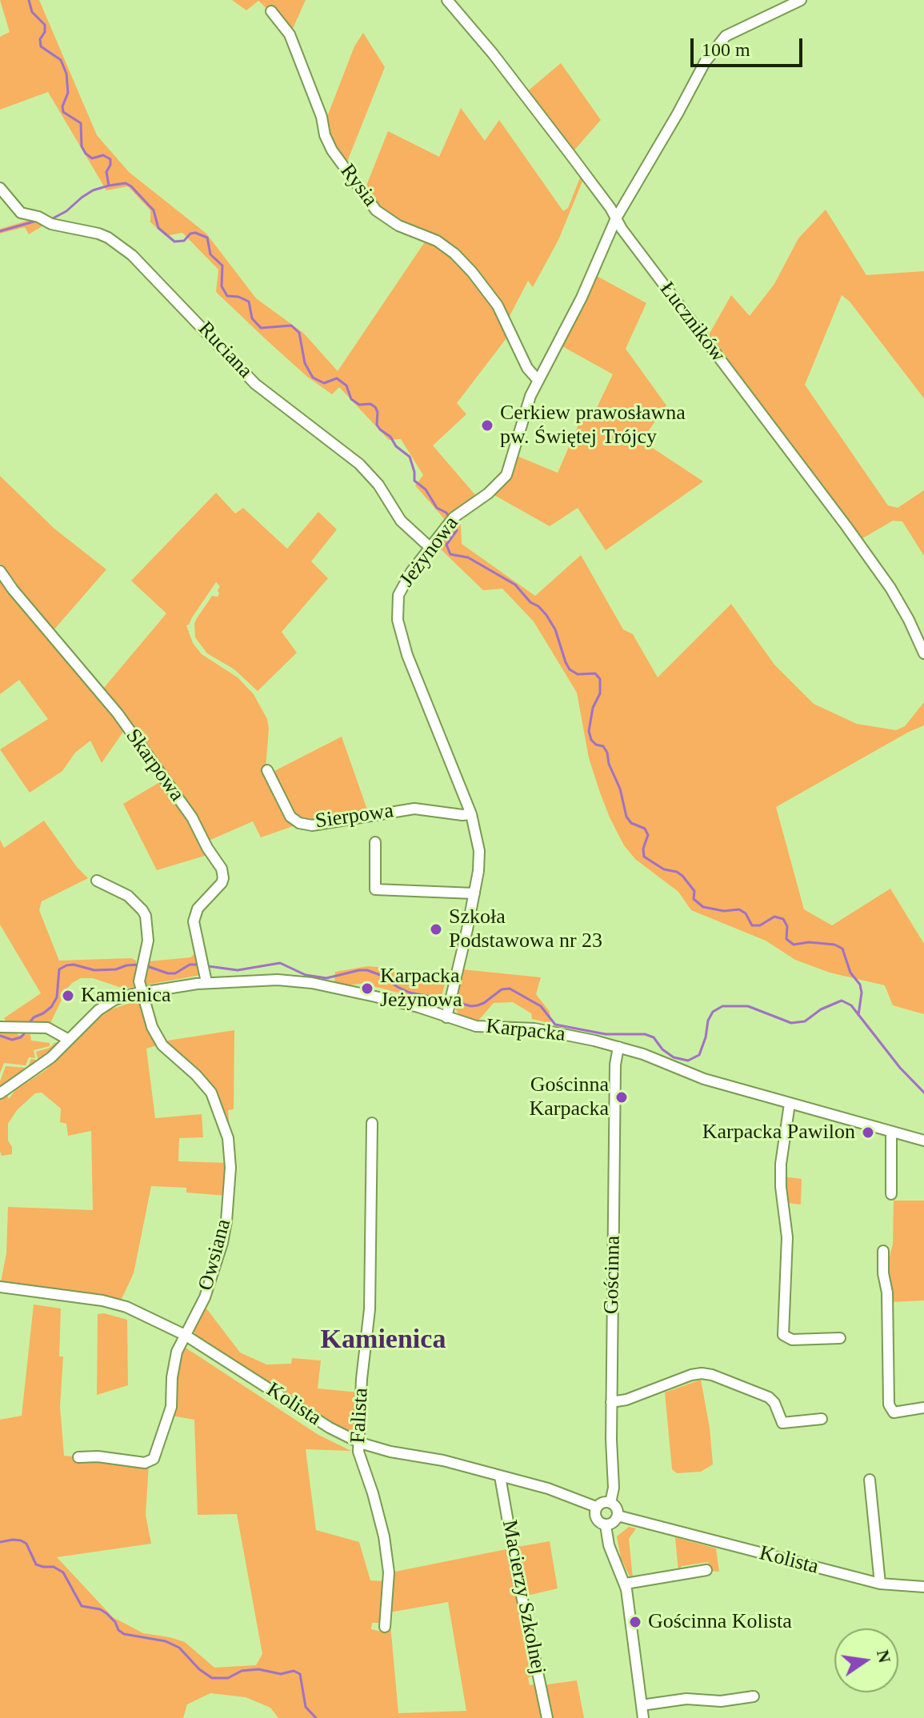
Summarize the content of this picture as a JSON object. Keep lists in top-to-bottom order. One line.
{"streets":{"street":["Rysia","Łuczników","Ruciana","Jeżynowa","Skarpowa","Sierpowa","Karpacka","Owsiana","Gościnna","Kolista","Falista","Macierzy Szkolnej"]},"crossings":[["Rysia","Jeżynowa"],["Łuczników","Jeżynowa"],["Ruciana","Jeżynowa"],["Jeżynowa","Sierpowa"],["Jeżynowa","Karpacka"],["Skarpowa","Karpacka"],["Karpacka","Owsiana"],["Karpacka","Gościnna"],["Owsiana","Kolista"],["Gościnna","Kolista"],["Kolista","Falista"],["Kolista","Macierzy Szkolnej"]],"districts":["Kamienica"],"places":["Cerkiew prawosławna pw. Świętej Trójcy","Szkoła Podstawowa nr 23","Karpacka Jeżynowa","Kamienica","Gościnna Karpacka","Karpacka Pawilon","Gościnna Kolista"],"scale_bar":"100 m","north":"right"}
